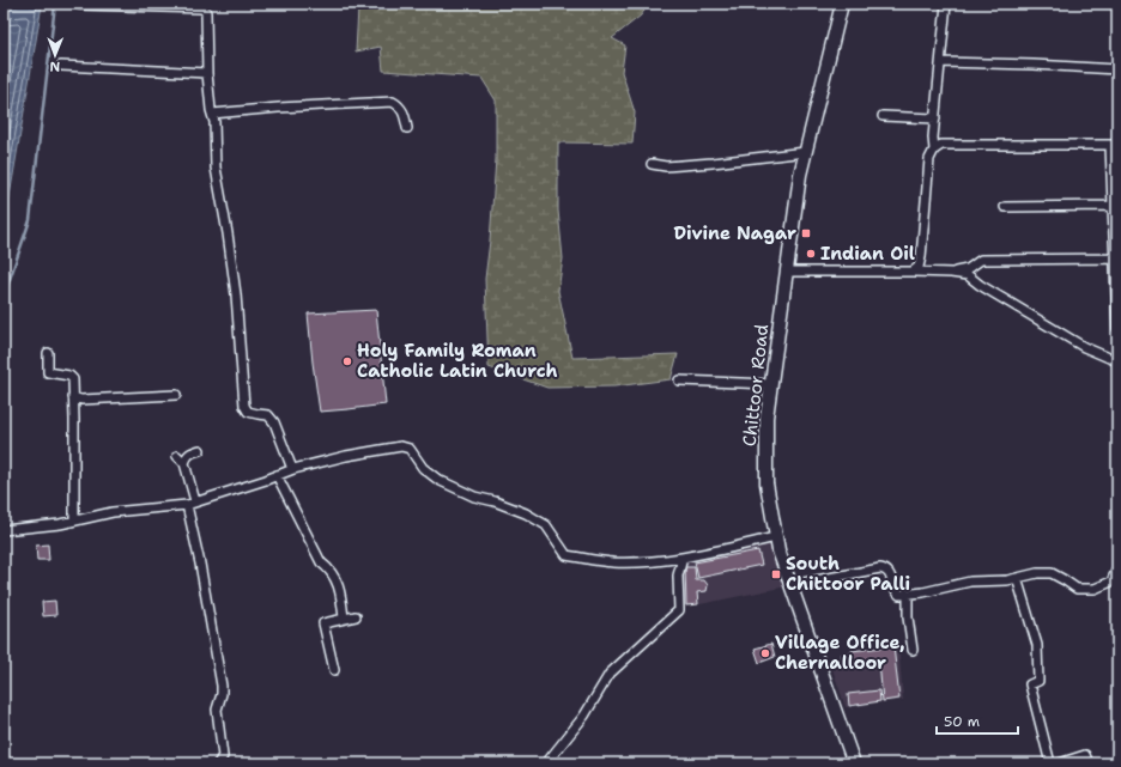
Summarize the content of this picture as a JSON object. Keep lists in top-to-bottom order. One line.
{"streets":{"main road":["Chittoor Road"]},"places":{"transit":["Divine Nagar","South Chittoor Palli"],"other":["Indian Oil","Holy Family Roman Catholic Latin Church","Village Office, Chernalloor"]},"scale_bar":"50 m","north":"bottom"}
